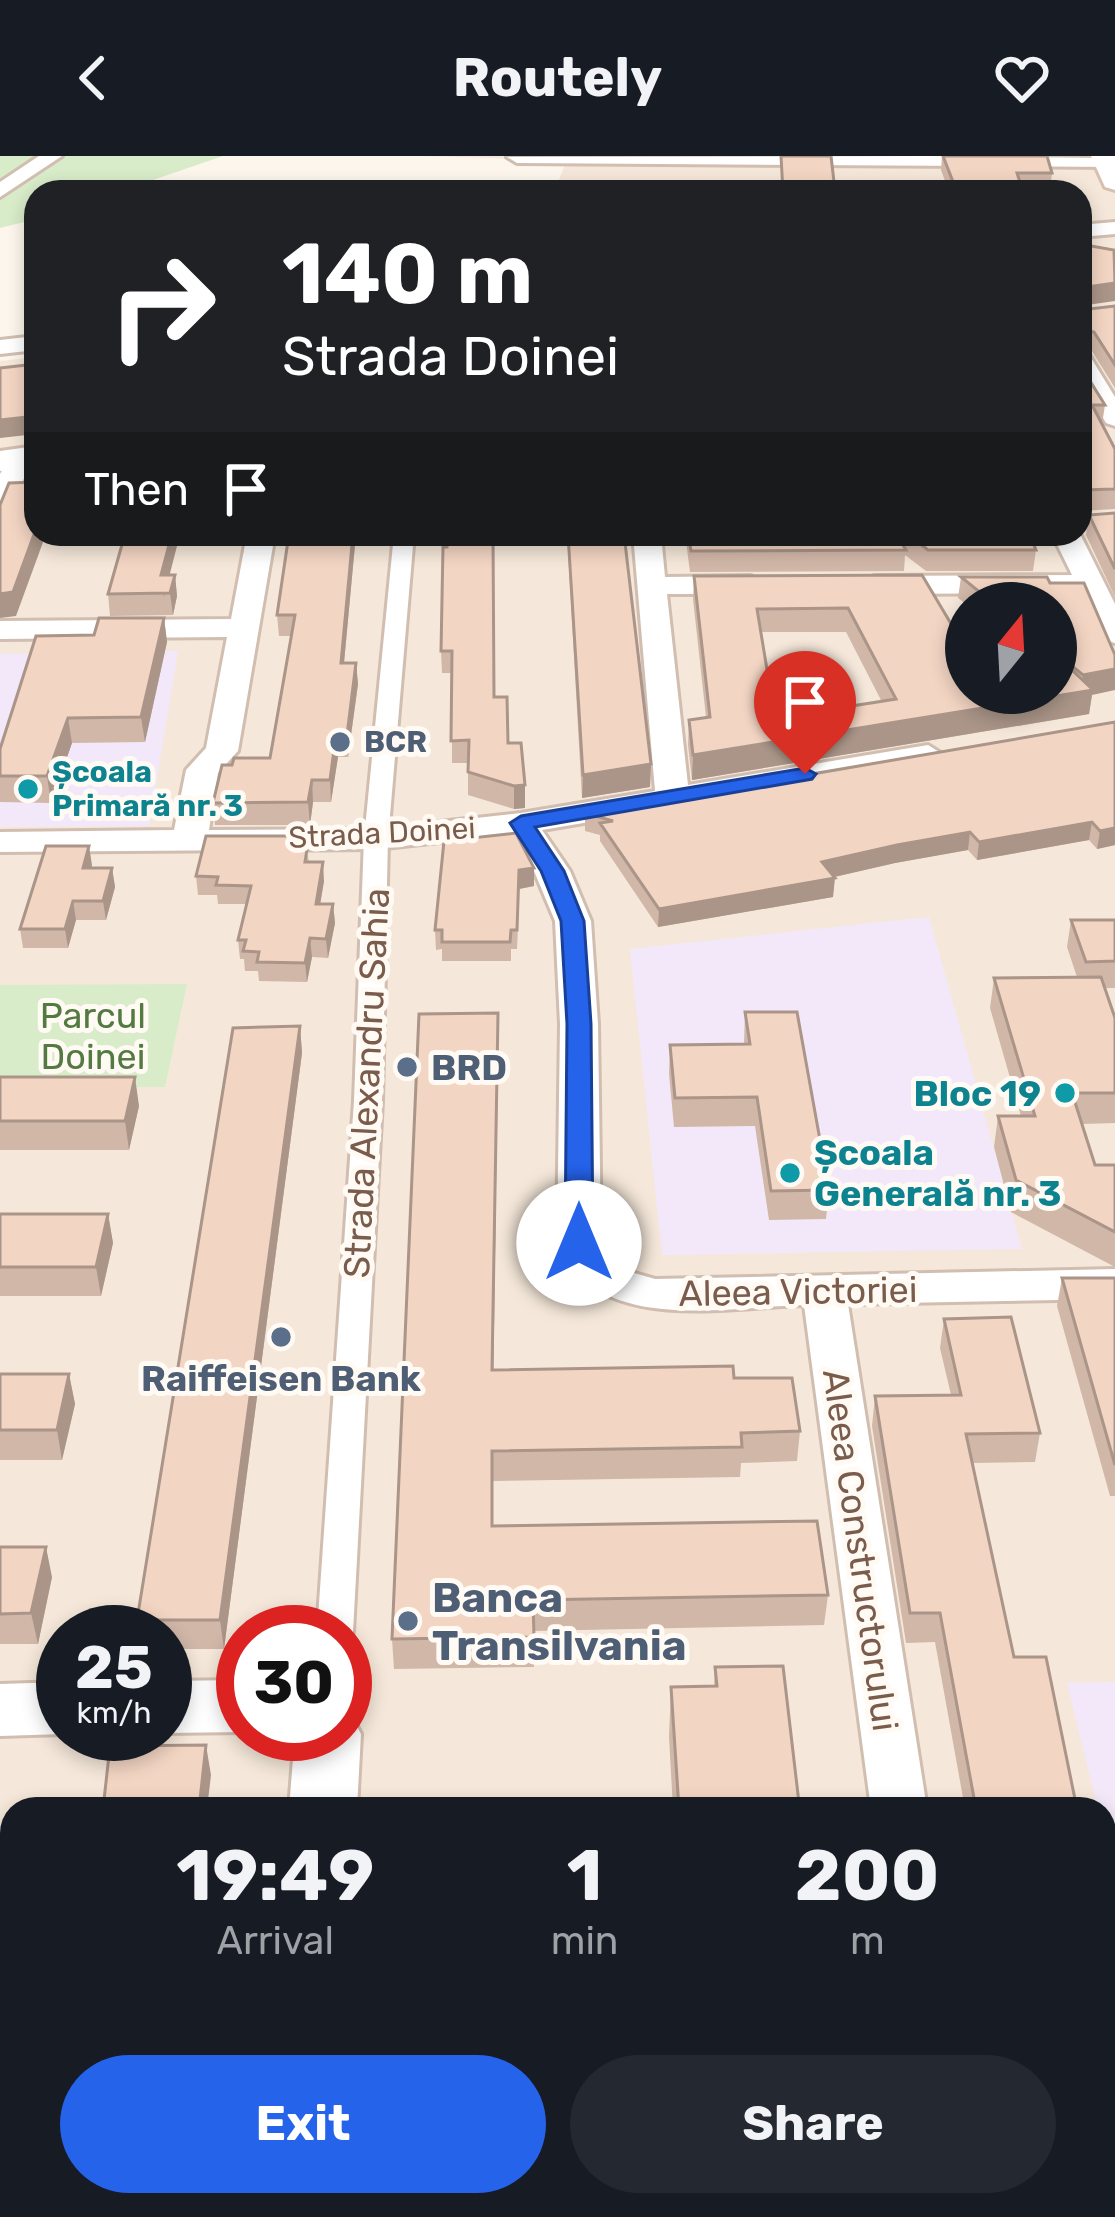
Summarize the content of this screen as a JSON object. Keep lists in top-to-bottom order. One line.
{"streets":{"street":["Strada Doinei","Strada Alexandru Sahia","Aleea Victoriei","Aleea Constructorului"]},"crossings":[["Strada Doinei","Strada Alexandru Sahia"],["Strada Doinei","Aleea Victoriei"],["Aleea Victoriei","Aleea Constructorului"]],"parks":["Parcul Doinei"],"places":["BCR","Școala Primară nr. 3","BRD","Bloc 19","Școala Generală nr. 3","Raiffeisen Bank","Banca Transilvania"],"north":"top","page":{"header":"Routely","turn":["140 m","Strada Doinei"],"then":"Then","speed":"25 km/h","limit":"30","eta":["19:49","Arrival","1","min","200","m"],"buttons":["Exit","Share"]}}
